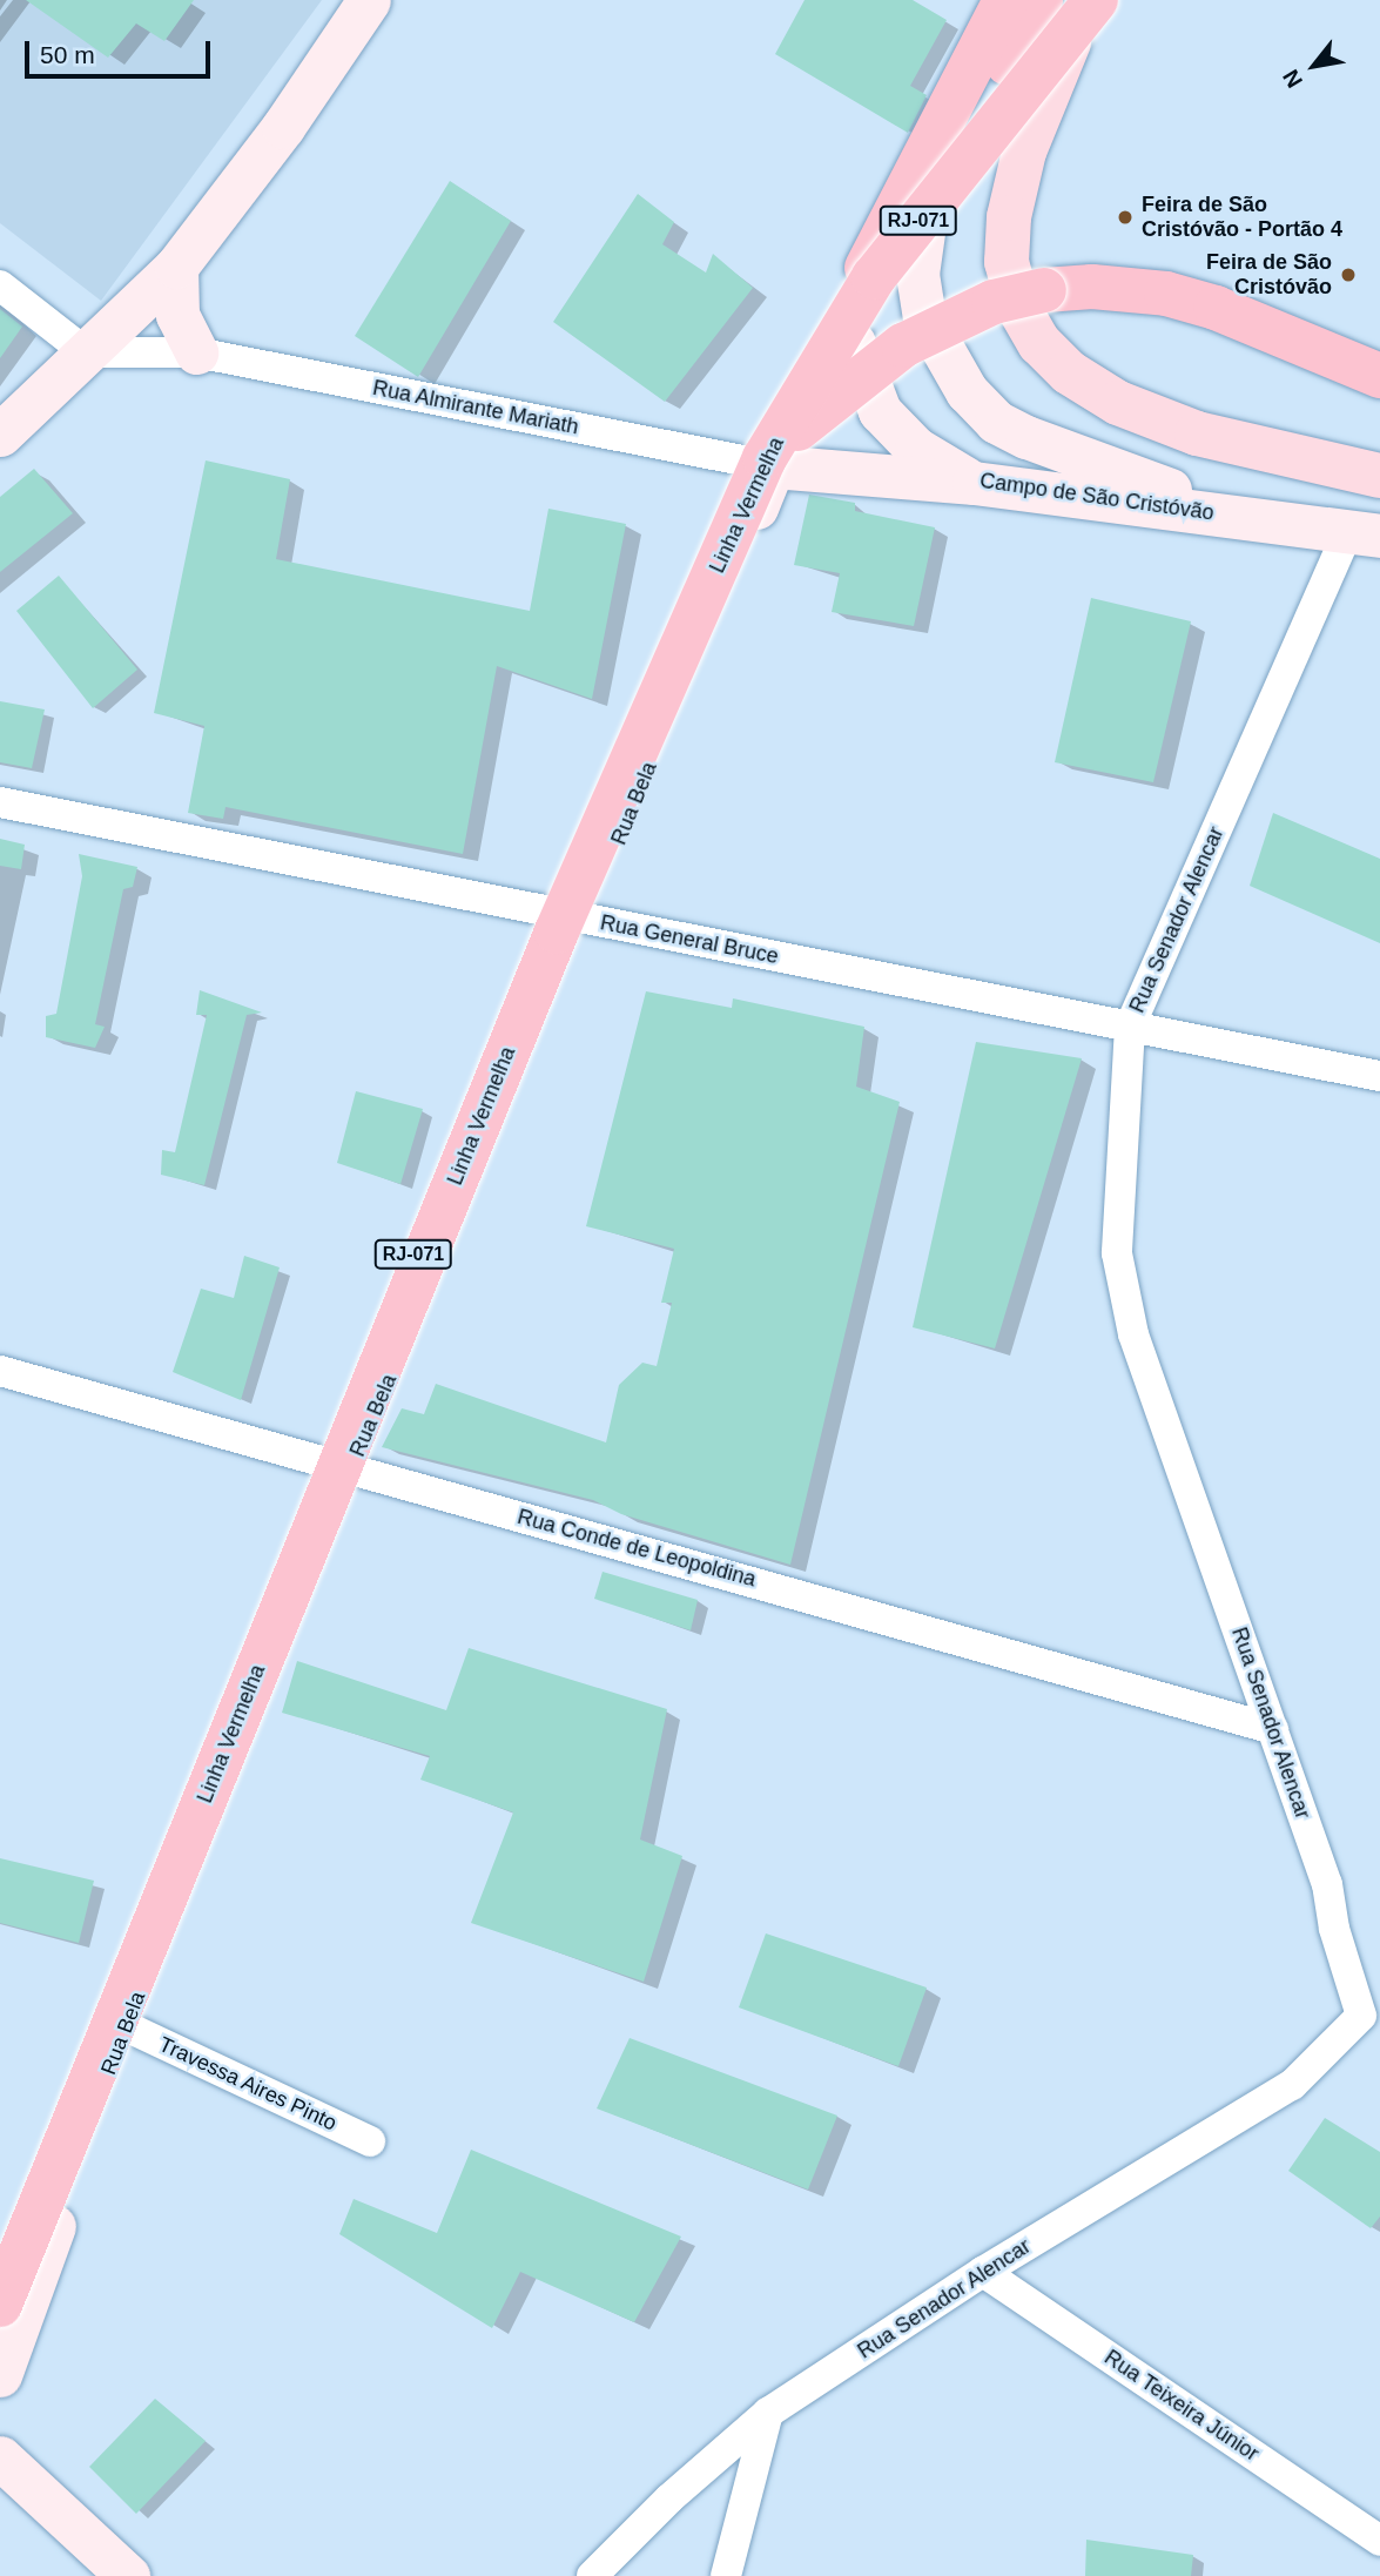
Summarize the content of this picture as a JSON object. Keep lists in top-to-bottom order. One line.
{"streets":{"highway":["RJ-071","Linha Vermelha"],"street":["Rua Almirante Mariath","Campo de São Cristóvão","Rua Bela","Rua Senador Alencar","Rua General Bruce","Rua Conde de Leopoldina","Travessa Aires Pinto","Rua Teixeira Júnior"]},"crossings":[["Rua Almirante Mariath","Campo de São Cristóvão"],["Rua Almirante Mariath","Linha Vermelha"],["Rua Almirante Mariath","Rua Bela"],["Campo de São Cristóvão","Rua Senador Alencar"],["Linha Vermelha","Rua Bela"],["Rua Bela","Rua General Bruce"],["Rua Bela","Rua Conde de Leopoldina"],["Rua Bela","Travessa Aires Pinto"],["Rua Senador Alencar","Rua General Bruce"],["Rua Senador Alencar","Rua Conde de Leopoldina"],["Rua Senador Alencar","Rua Teixeira Júnior"]],"places":["Feira de São Cristóvão - Portão 4","Feira de São Cristóvão"],"scale_bar":"50 m","north":"bottom left"}
